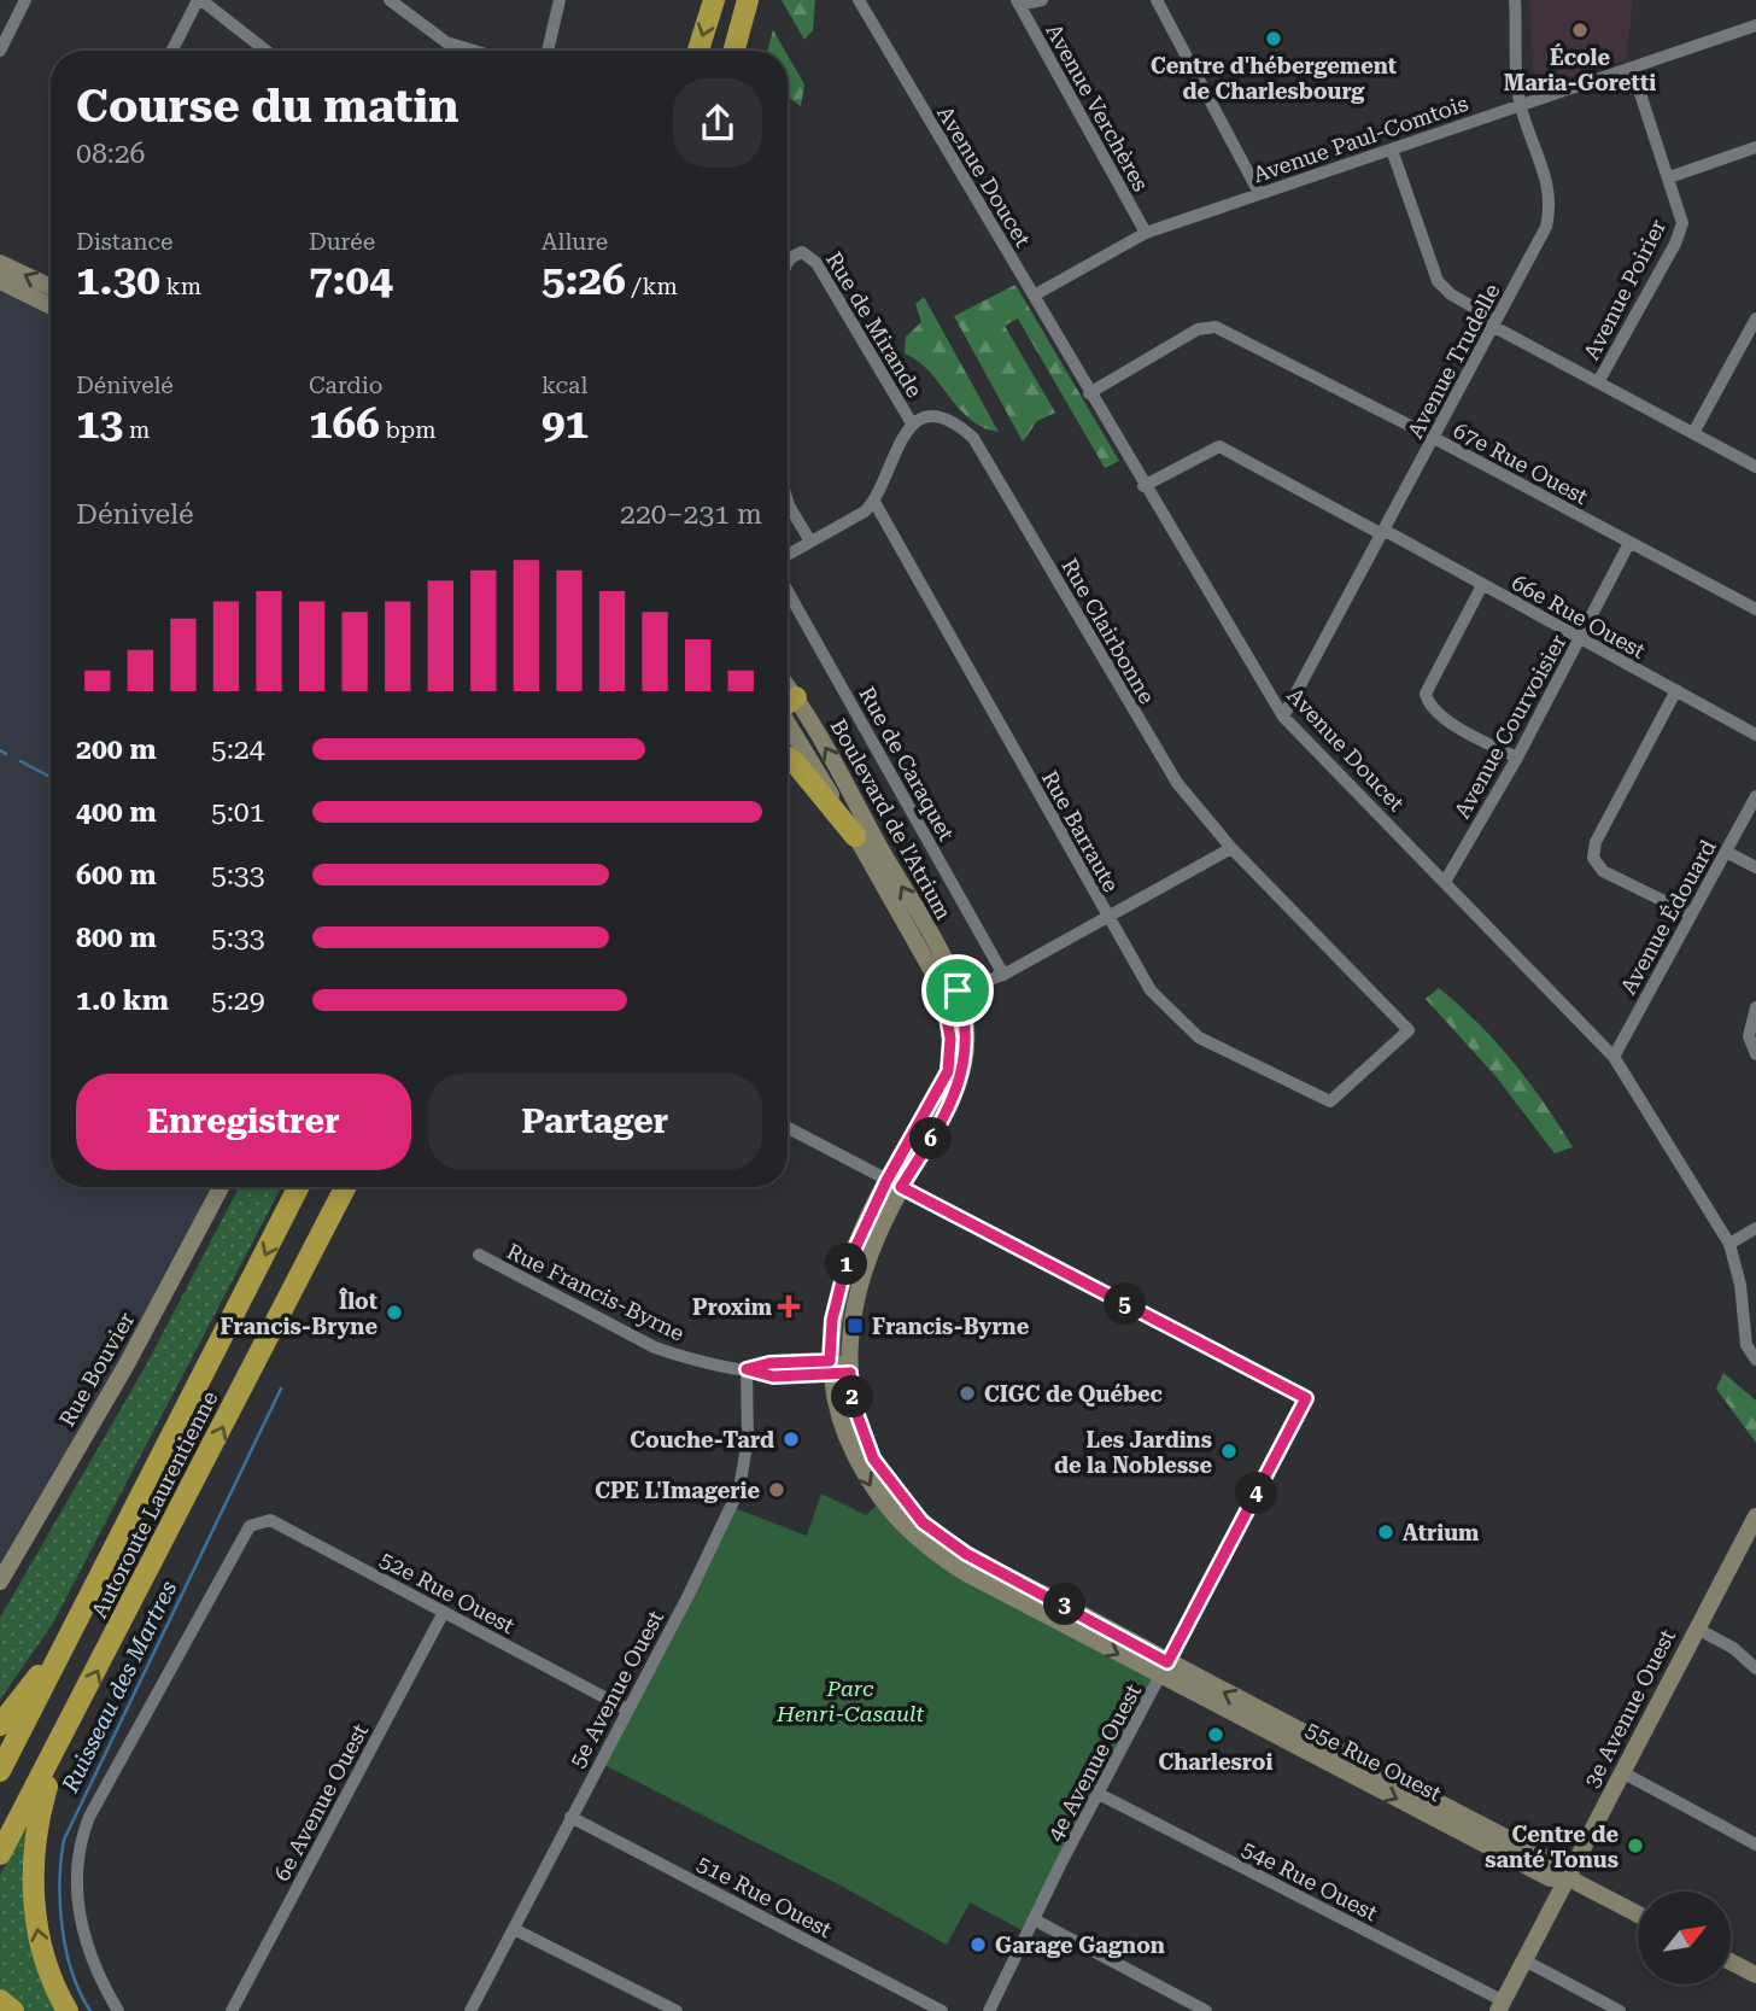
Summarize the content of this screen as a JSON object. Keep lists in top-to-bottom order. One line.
{"streets":{"highway":["Autoroute Laurentienne"],"street":["Avenue Verchères","Avenue Paul-Comtois","Avenue Doucet","Avenue Poirier","Rue de Mirande","Avenue Trudelle","67e Rue Ouest","66e Rue Ouest","Rue Clairbonne","Avenue Courvoisier","Rue de Caraquet","Boulevard de l'Atrium","Rue Barraute","Avenue Édouard","Rue Francis-Byrne","Rue Bouvier","52e Rue Ouest","5e Avenue Ouest","3e Avenue Ouest","55e Rue Ouest","4e Avenue Ouest","6e Avenue Ouest","54e Rue Ouest","51e Rue Ouest"]},"crossings":[["Avenue Verchères","Avenue Paul-Comtois"],["Avenue Paul-Comtois","Avenue Doucet"],["Avenue Paul-Comtois","Avenue Poirier"],["Avenue Paul-Comtois","Avenue Trudelle"],["Avenue Doucet","Avenue Trudelle"],["Avenue Doucet","67e Rue Ouest"],["Avenue Doucet","66e Rue Ouest"],["Avenue Doucet","Avenue Courvoisier"],["Avenue Doucet","Avenue Édouard"],["Rue de Mirande","Rue Clairbonne"],["Avenue Trudelle","67e Rue Ouest"],["Avenue Trudelle","66e Rue Ouest"],["67e Rue Ouest","Avenue Courvoisier"],["66e Rue Ouest","Avenue Courvoisier"],["Rue Clairbonne","Rue Barraute"],["Boulevard de l'Atrium","Rue Francis-Byrne"],["Boulevard de l'Atrium","55e Rue Ouest"],["Boulevard de l'Atrium","4e Avenue Ouest"],["Rue Francis-Byrne","5e Avenue Ouest"],["52e Rue Ouest","5e Avenue Ouest"],["52e Rue Ouest","6e Avenue Ouest"],["5e Avenue Ouest","51e Rue Ouest"],["3e Avenue Ouest","55e Rue Ouest"],["3e Avenue Ouest","54e Rue Ouest"],["55e Rue Ouest","4e Avenue Ouest"],["4e Avenue Ouest","54e Rue Ouest"]],"water":["Ruisseau des Martres"],"parks":["Parc Henri-Casault"],"places":{"other":["École Maria-Goretti","Centre d'hébergement de Charlesbourg","Îlot Francis-Bryne","CIGC de Québec","Couche-Tard","Les Jardins de la Noblesse","CPE L'Imagerie","Atrium","Charlesroi","Centre de santé Tonus","Garage Gagnon"],"health":["Proxim"],"transit":["Francis-Byrne"]},"north":"top right","page":{"heading":["Course du matin","08:26"],"stats":[["Distance","1.30 km"],["Durée","7:04"],["Allure","5:26 /km"],["Dénivelé","13 m"],["Cardio","166 bpm"],["kcal","91"]],"chart":["Dénivelé","220–231 m"],"list":[{"name":"200 m","note":"5:24"},{"name":"400 m","note":"5:01"},{"name":"600 m","note":"5:33"},{"name":"800 m","note":"5:33"},{"name":"1.0 km","note":"5:29"}],"buttons":["Enregistrer","Partager"],"pins":["6","1","5","2","4","3"]}}
